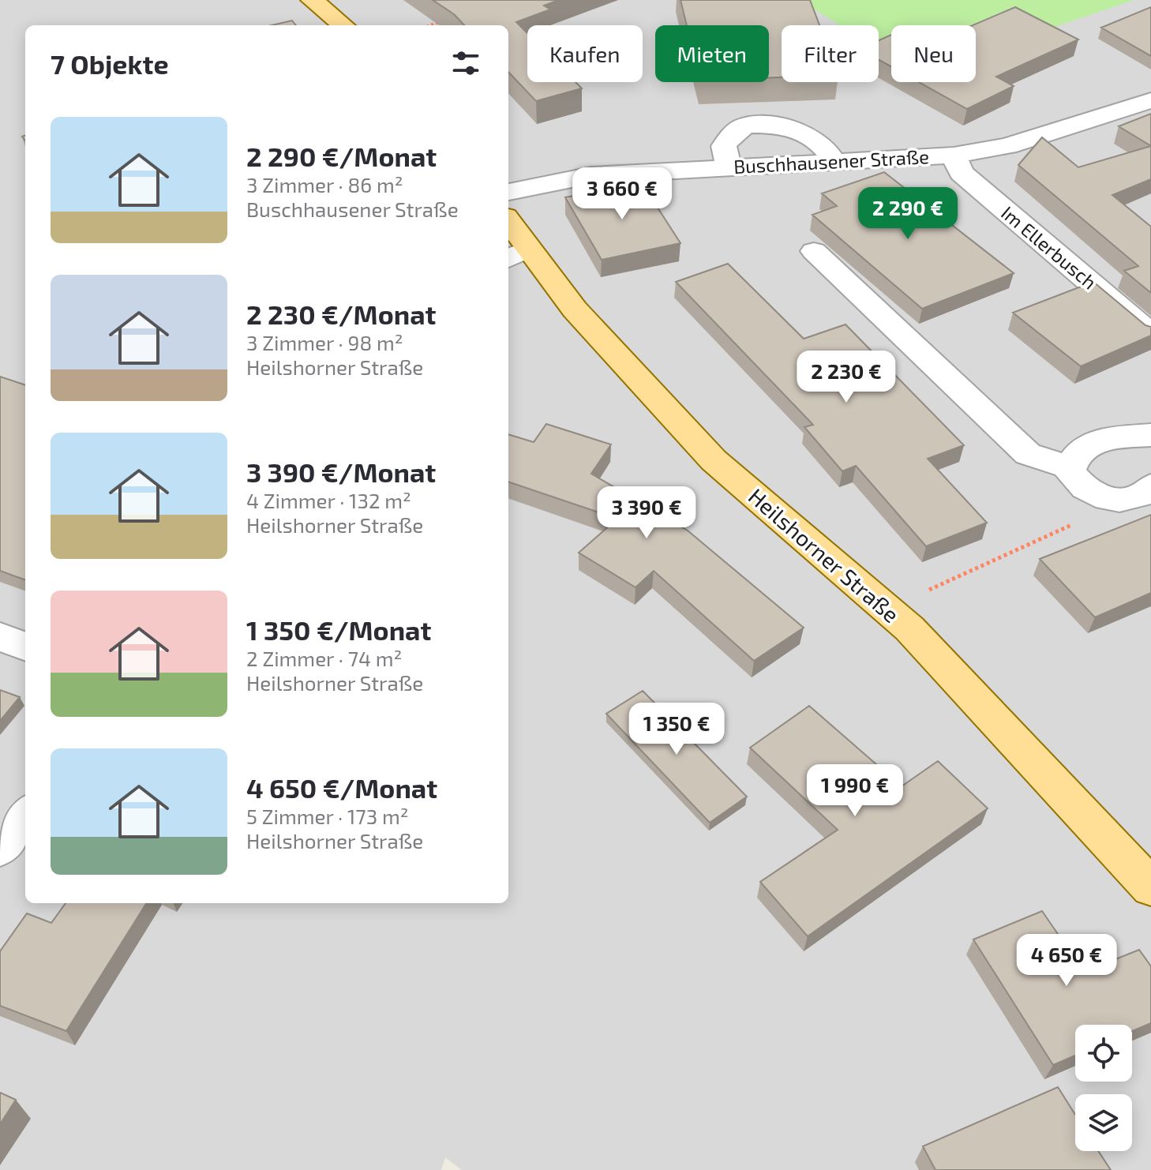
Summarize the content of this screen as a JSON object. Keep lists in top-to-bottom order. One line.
{"streets":{"main road":["Heilshorner Straße"],"street":["Buschhausener Straße","Im Ellerbusch"]},"crossings":[["Buschhausener Straße","Im Ellerbusch"]],"page":{"chip":["Kaufen","Mieten","Filter","Neu"],"heading":"7 Objekte","list":[{"name":"2 290 €/Monat","note":"3 Zimmer · 86 m² · Buschhausener Straße"},{"name":"2 230 €/Monat","note":"3 Zimmer · 98 m² · Heilshorner Straße"},{"name":"3 390 €/Monat","note":"4 Zimmer · 132 m² · Heilshorner Straße"},{"name":"1 350 €/Monat","note":"2 Zimmer · 74 m² · Heilshorner Straße"},{"name":"4 650 €/Monat","note":"5 Zimmer · 173 m² · Heilshorner Straße"}],"price":["3 660 €","2 290 €","2 230 €","3 390 €","1 350 €","1 990 €","4 650 €"]}}
